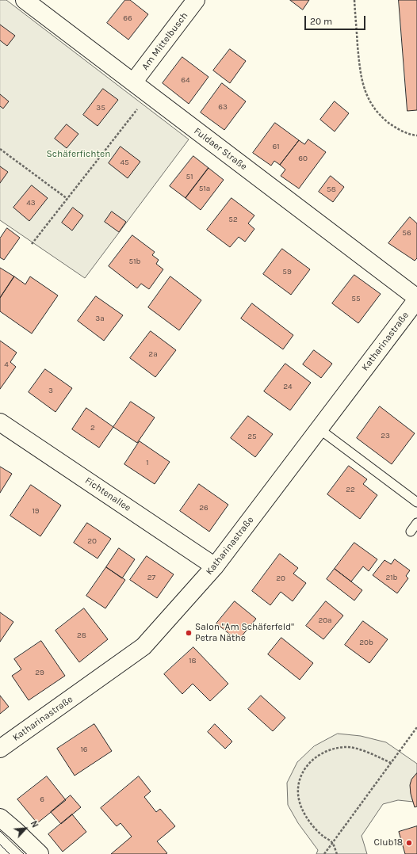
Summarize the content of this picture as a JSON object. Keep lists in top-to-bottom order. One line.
{"streets":{"street":["Am Mittelbusch","Fuldaer Straße","Katharinastraße","Fichtenallee"]},"crossings":[["Am Mittelbusch","Fuldaer Straße"],["Fuldaer Straße","Katharinastraße"],["Katharinastraße","Fichtenallee"]],"parks":["Schäferfichten"],"places":["Salon \"Am Schäferfeld\" Petra Näthe","Club18"],"house_numbers":["66","64","63","35","61","60","45","51","51a","58","43","52","56","51b","59","55","3a","2a","4","24","3","2","23","25","1","22","26","19","20","27","21b","20","20a","28","20b","18","29","16","6"],"scale_bar":"20 m","north":"top right"}
